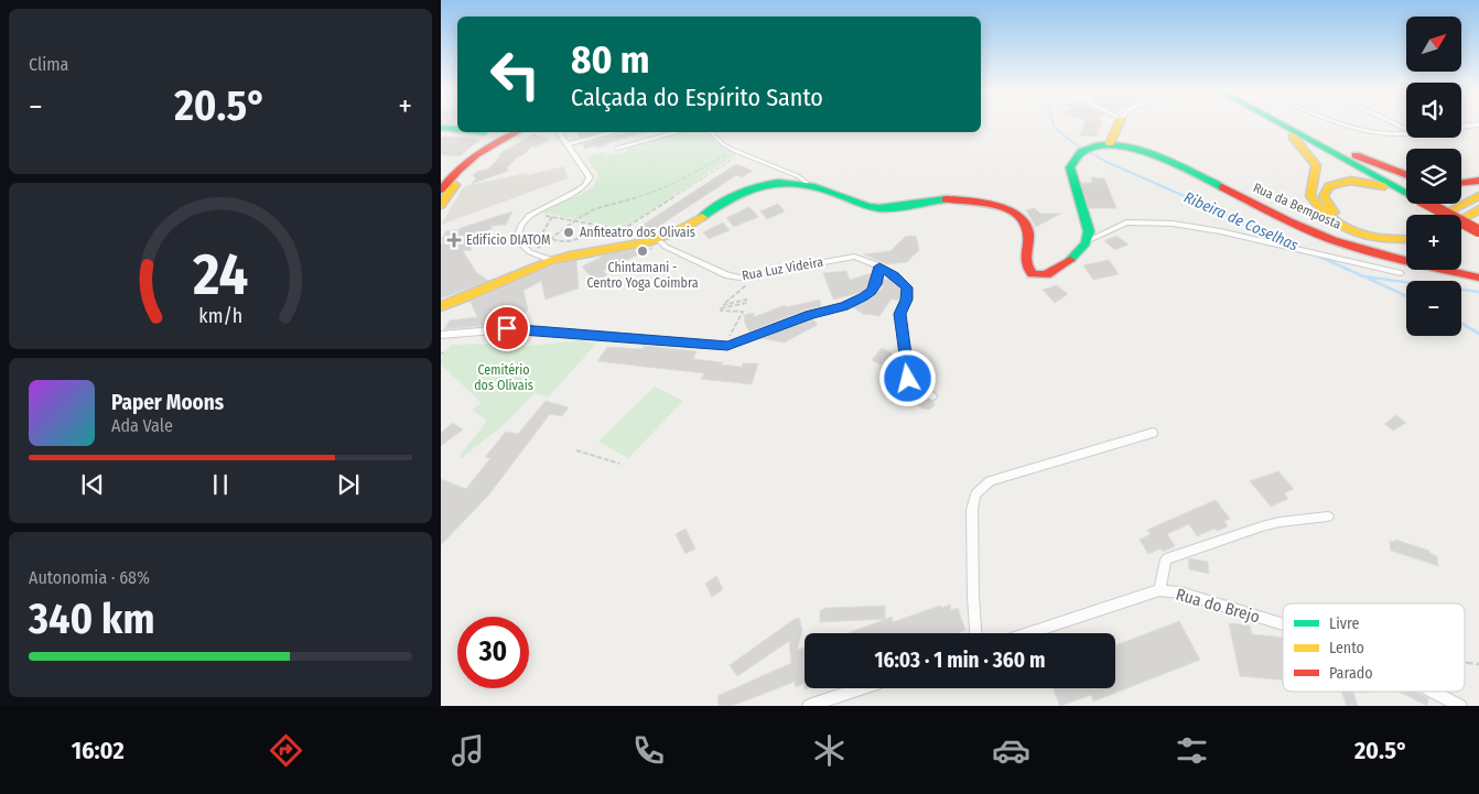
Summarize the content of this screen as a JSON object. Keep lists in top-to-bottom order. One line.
{"streets":{"main road":["Rua da Bemposta"],"street":["Rua Luz Videira","Rua do Brejo"]},"water":["Ribeira de Coselhas"],"parks":["Cemitério dos Olivais"],"places":{"other":["Anfiteatro dos Olivais","Chintamani - Centro Yoga Coimbra"],"health":["Edifício DIATOM"]},"legend":["Livre","Lento","Parado"],"north":"top right","page":{"tile":["Clima",["Autonomia · 68%","340 km"]],"map_buttons":["+","−"],"turn":["80 m","Calçada do Espírito Santo"],"heat":["−","20.5°","+"],"song":["Paper Moons","Ada Vale"],"limit":"30","trip":"16:03 · 1 min · 360 m","tabs":["16:02","20.5°"],"gauge":["24","km/h"]}}
